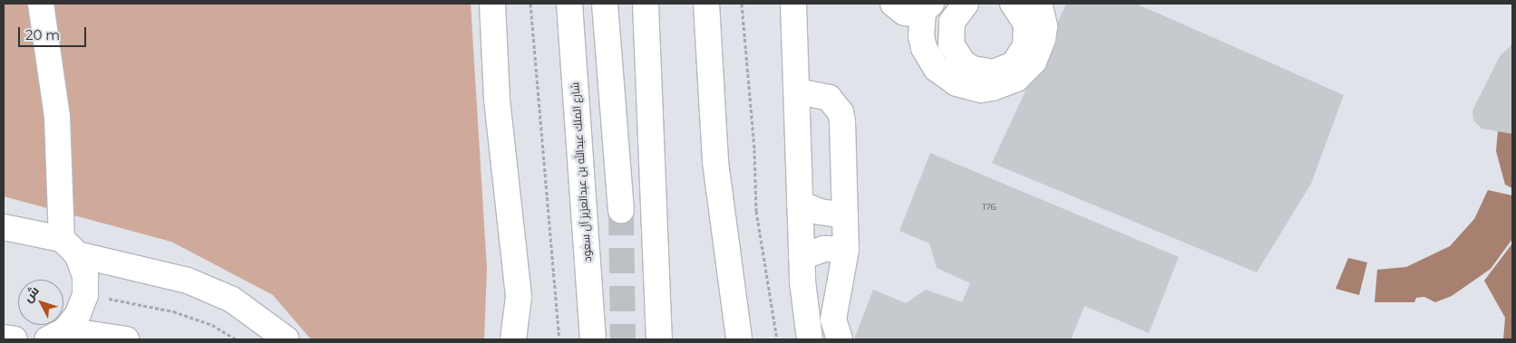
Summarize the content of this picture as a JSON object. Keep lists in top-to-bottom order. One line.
{"streets":{"street":["شارع الملك عبدالله بن عبدالعزيز آل سعود"]},"house_numbers":["176"],"scale_bar":"20 m","north":"top left"}
